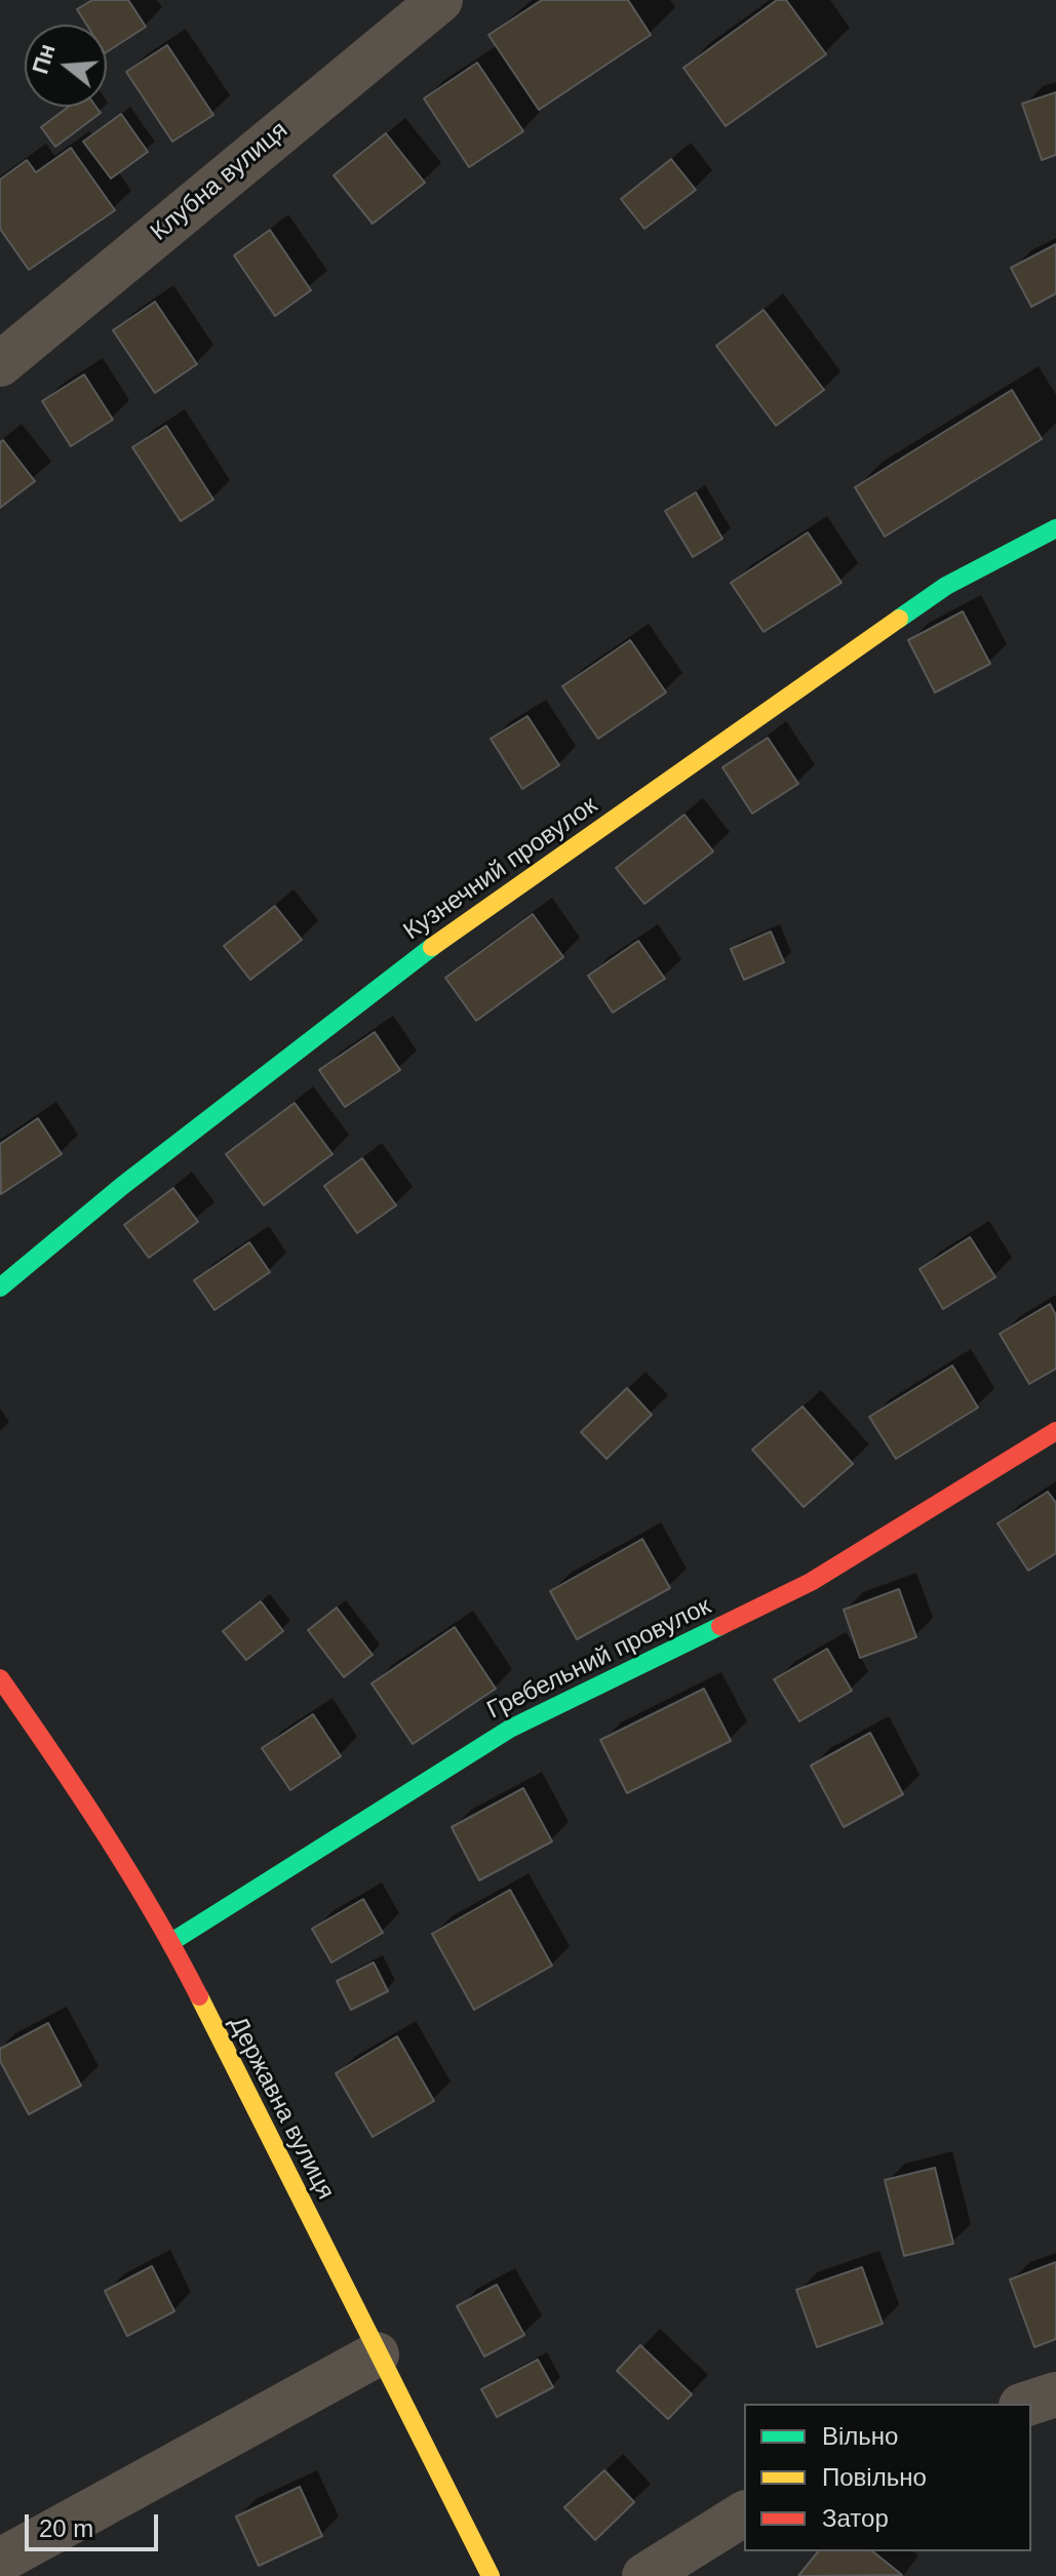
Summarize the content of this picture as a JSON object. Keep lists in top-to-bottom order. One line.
{"streets":{"street":["Клубна вулиця","Кузнечний провулок","Гребельний провулок","Державна вулиця"]},"crossings":[["Гребельний провулок","Державна вулиця"]],"legend":["Вільно","Повільно","Затор"],"scale_bar":"20 m","north":"left"}
